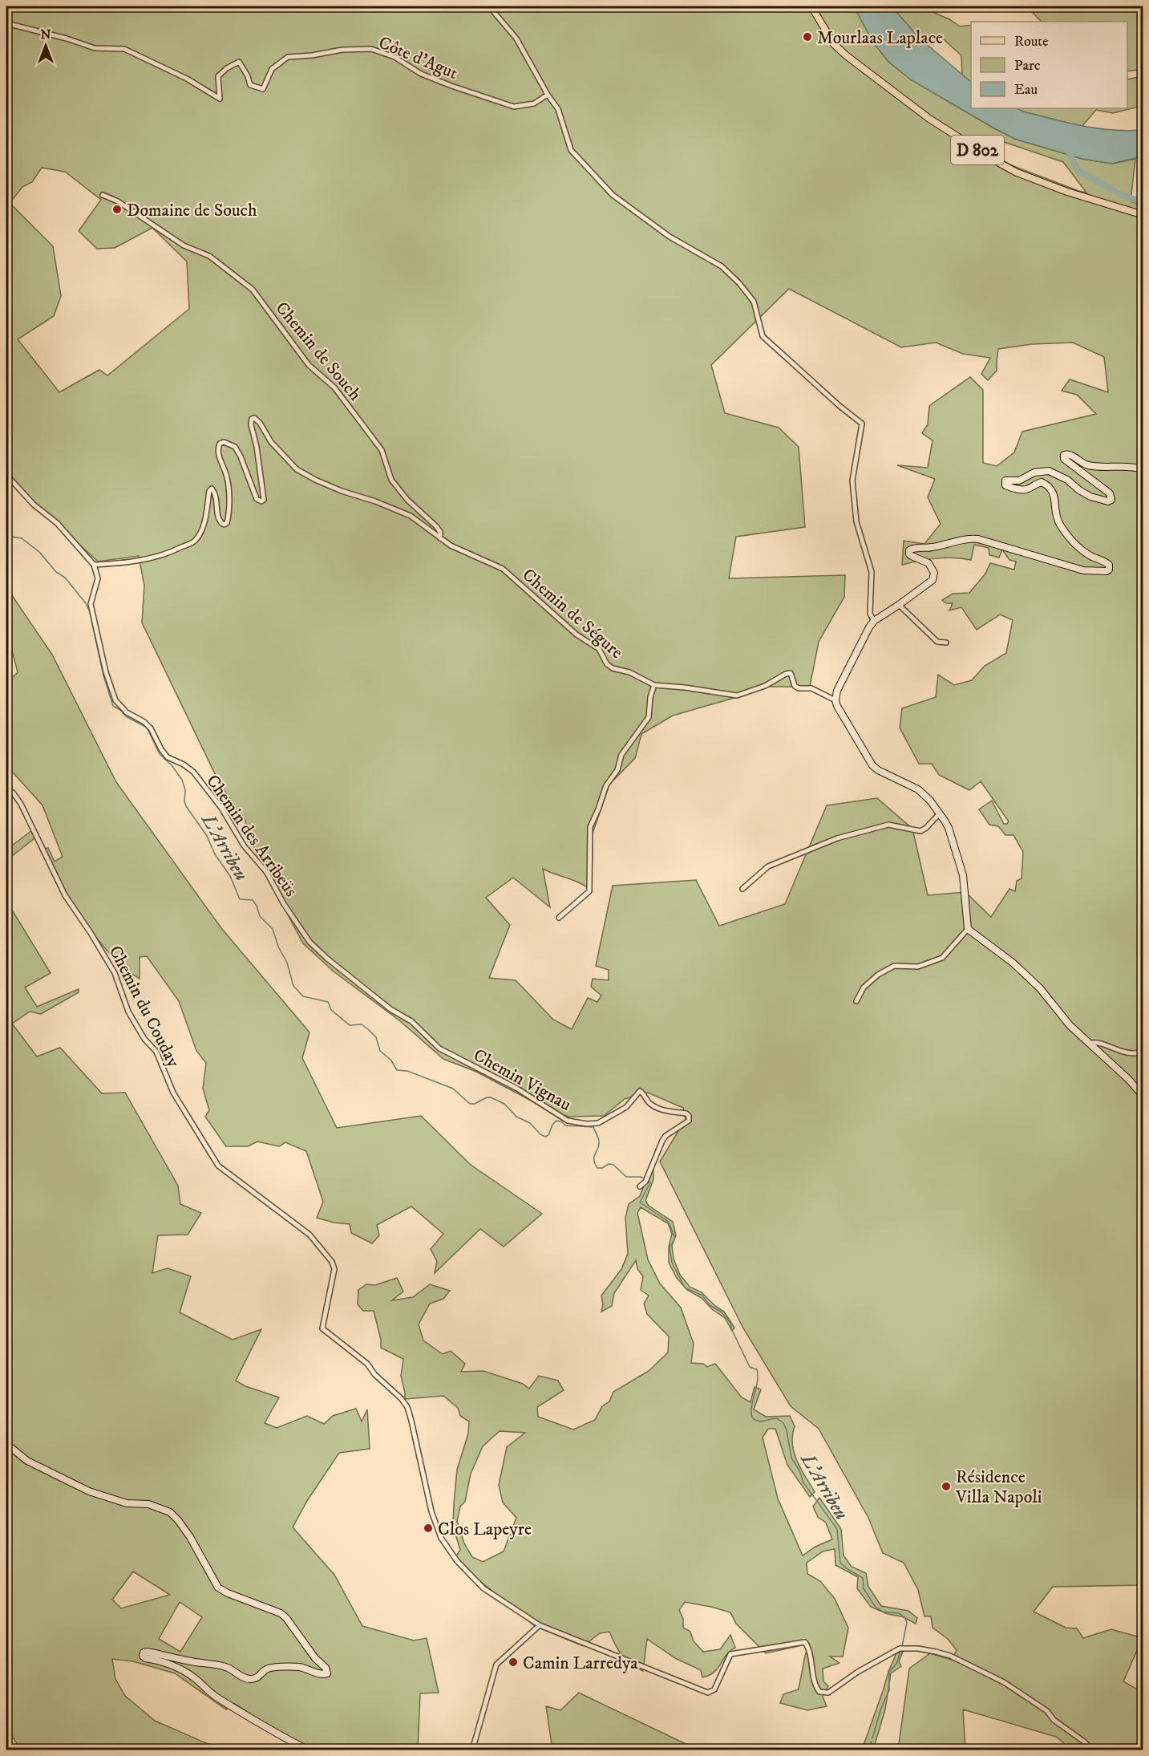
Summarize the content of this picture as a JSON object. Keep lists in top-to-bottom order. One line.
{"streets":{"main road":["D 802"],"street":["Côte d'Agut","Chemin de Souch","Chemin de Ségure","Chemin des Arribeüs","Chemin du Couday","Chemin Vignau"]},"crossings":[["Chemin de Souch","Chemin de Ségure"],["Chemin des Arribeüs","Chemin Vignau"]],"water":["L'Arribeu"],"places":["Mourlaas Laplace","Domaine de Souch","Résidence Villa Napoli","Clos Lapeyre","Camin Larredya"],"legend":["Route","Parc","Eau"],"north":"top"}
